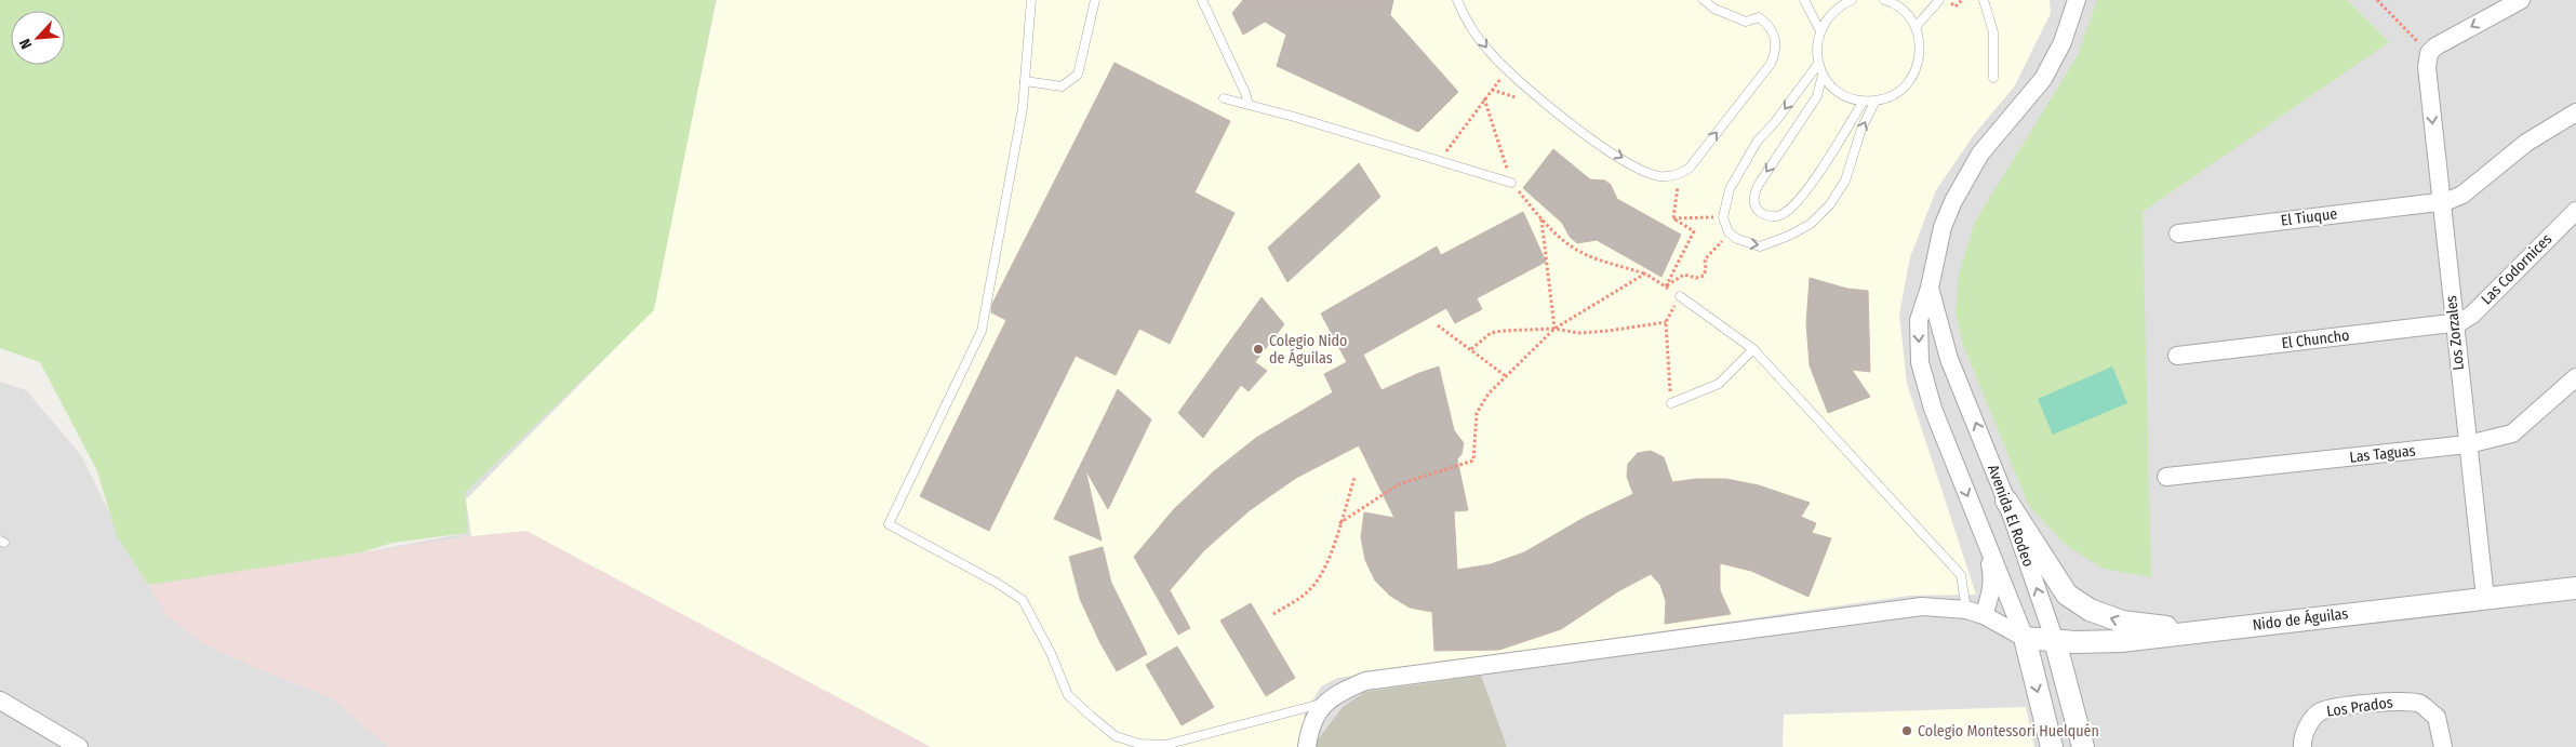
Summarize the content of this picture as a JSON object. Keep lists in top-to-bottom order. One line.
{"streets":{"street":["El Tiuque","Las Codornices","Los Zorzales","El Chuncho","Las Taguas","Avenida El Rodeo","Nido de Águilas","Los Prados"]},"crossings":[["El Tiuque","Los Zorzales"],["Las Codornices","Los Zorzales"],["Las Codornices","El Chuncho"],["Los Zorzales","El Chuncho"],["Los Zorzales","Las Taguas"],["Los Zorzales","Nido de Águilas"],["Avenida El Rodeo","Nido de Águilas"]],"places":["Colegio Nido de Águilas","Colegio Montessori Huelquén"],"north":"bottom left"}
